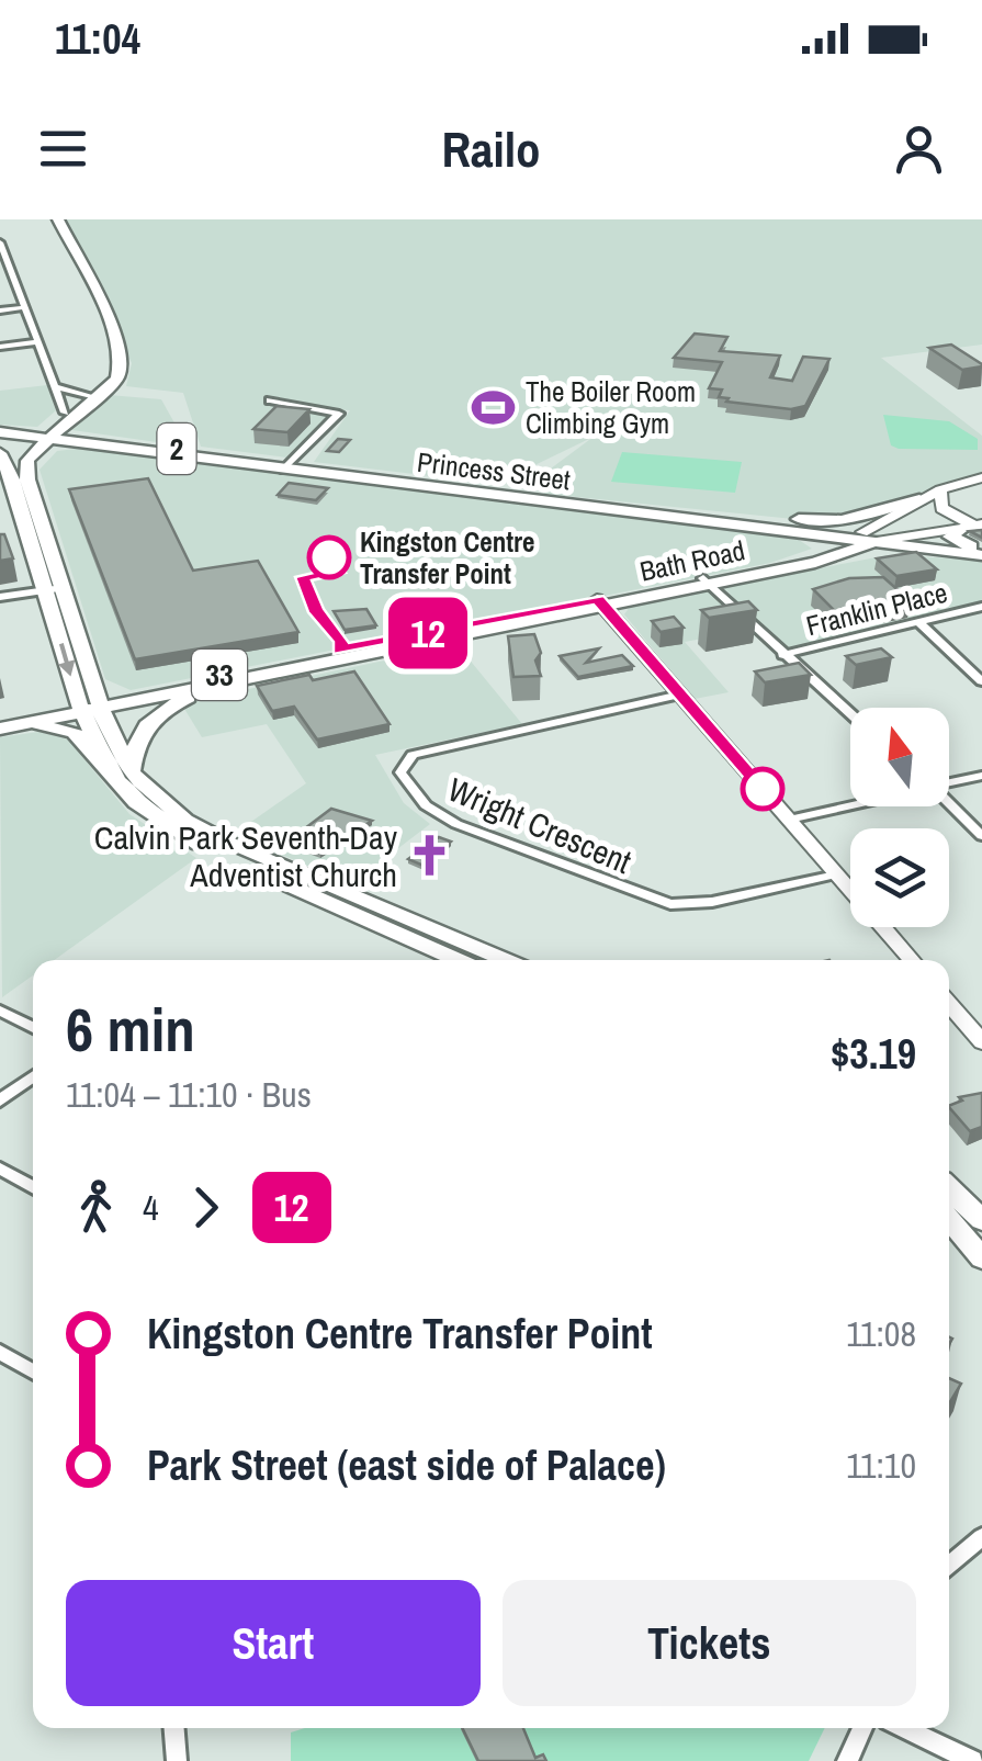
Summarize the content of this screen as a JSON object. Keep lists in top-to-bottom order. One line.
{"streets":{"main road":["2","Princess Street","Bath Road","33"],"street":["Franklin Place","Wright Crescent"]},"crossings":[["Princess Street","Bath Road"]],"places":{"sports":["The Boiler Room Climbing Gym"],"other":["Kingston Centre Transfer Point"],"church":["Calvin Park Seventh-Day Adventist Church"]},"lines":["bus line 12"],"north":"top","page":{"status":"11:04","header":"Railo","on_map":"12","heading":["6 min","11:04 – 11:10 · Bus","$3.19"],"legs":["4","12"],"list":[{"name":"Kingston Centre Transfer Point","value":"11:08"},{"name":"Park Street (east side of Palace)","value":"11:10"}],"buttons":["Start","Tickets"]}}
